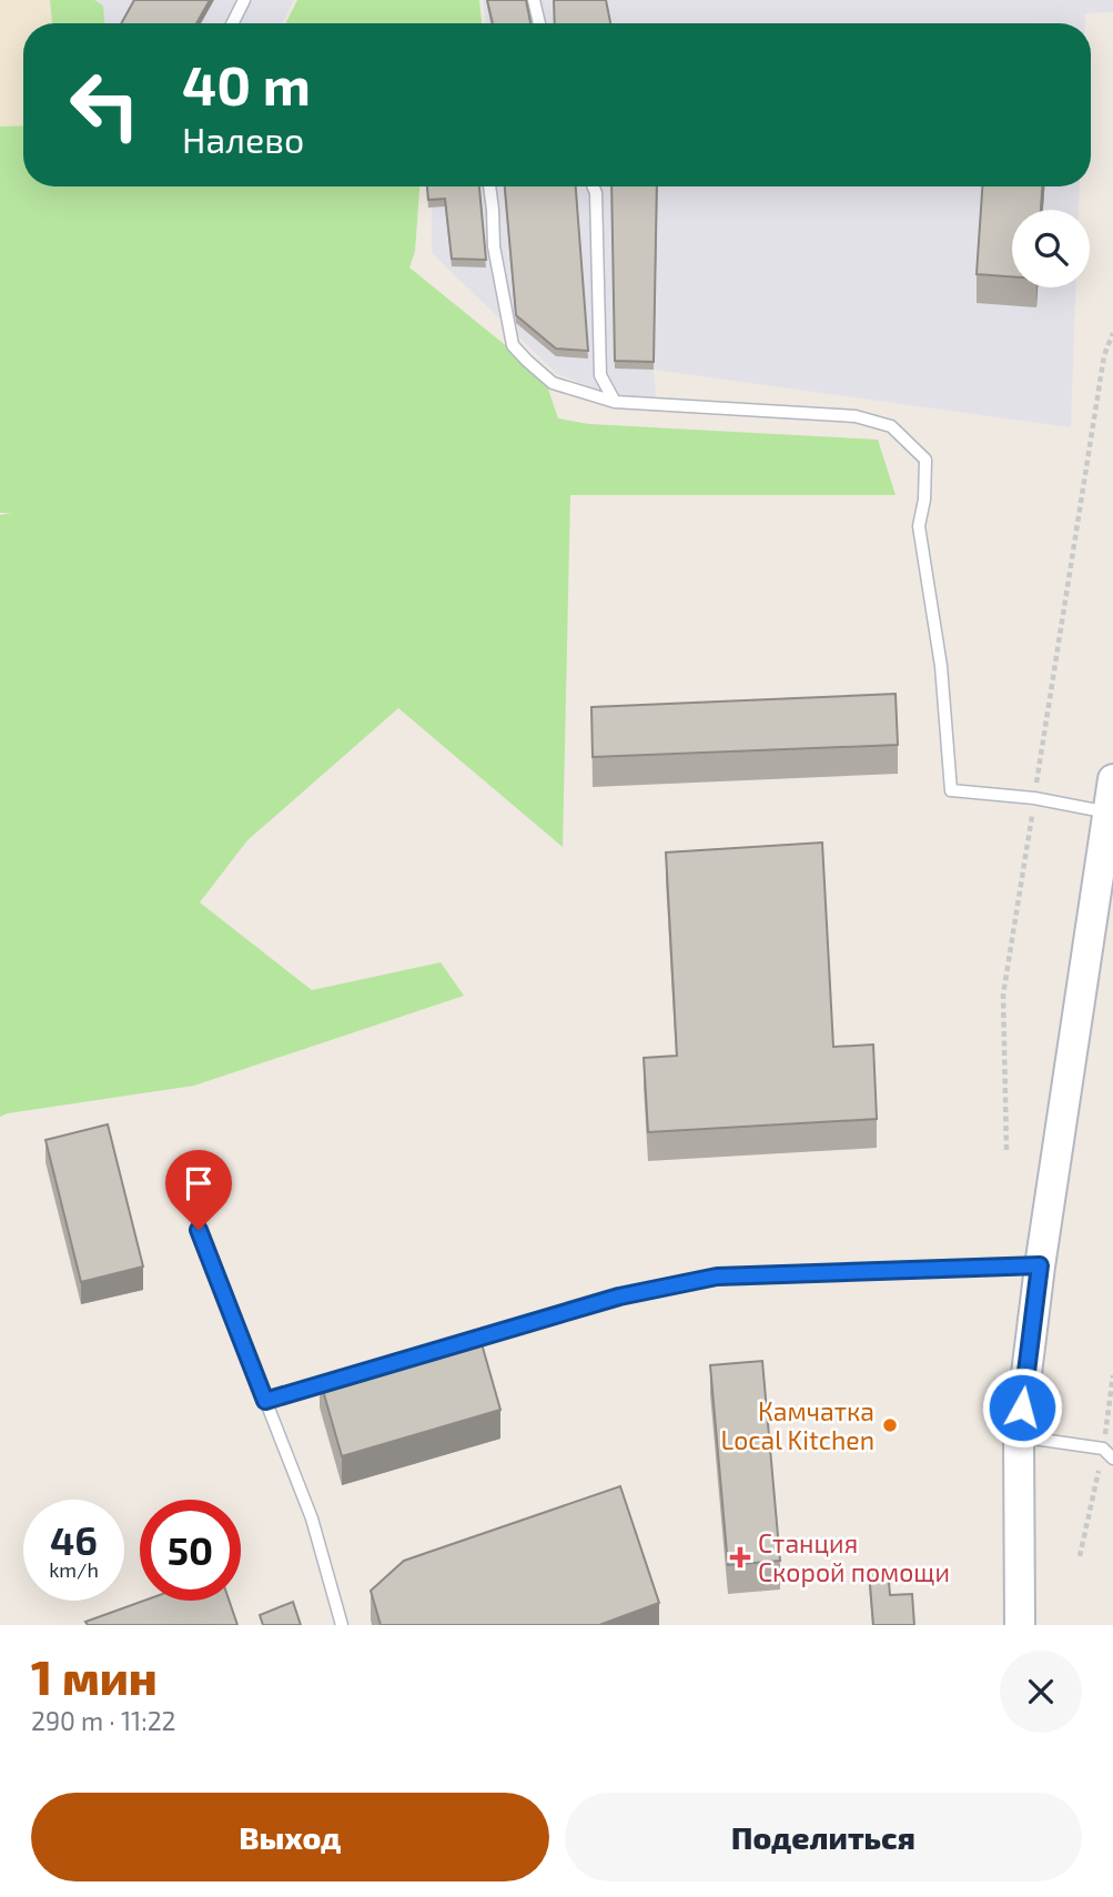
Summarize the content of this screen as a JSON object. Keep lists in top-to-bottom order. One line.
{"places":{"other":["Камчатка Local Kitchen"],"health":["Станция Скорой помощи"]},"page":{"turn":["40 m","Налево"],"speed":"46 km/h","limit":"50","heading":["1 мин","290 m · 11:22"],"buttons":["Выход","Поделиться"]}}
